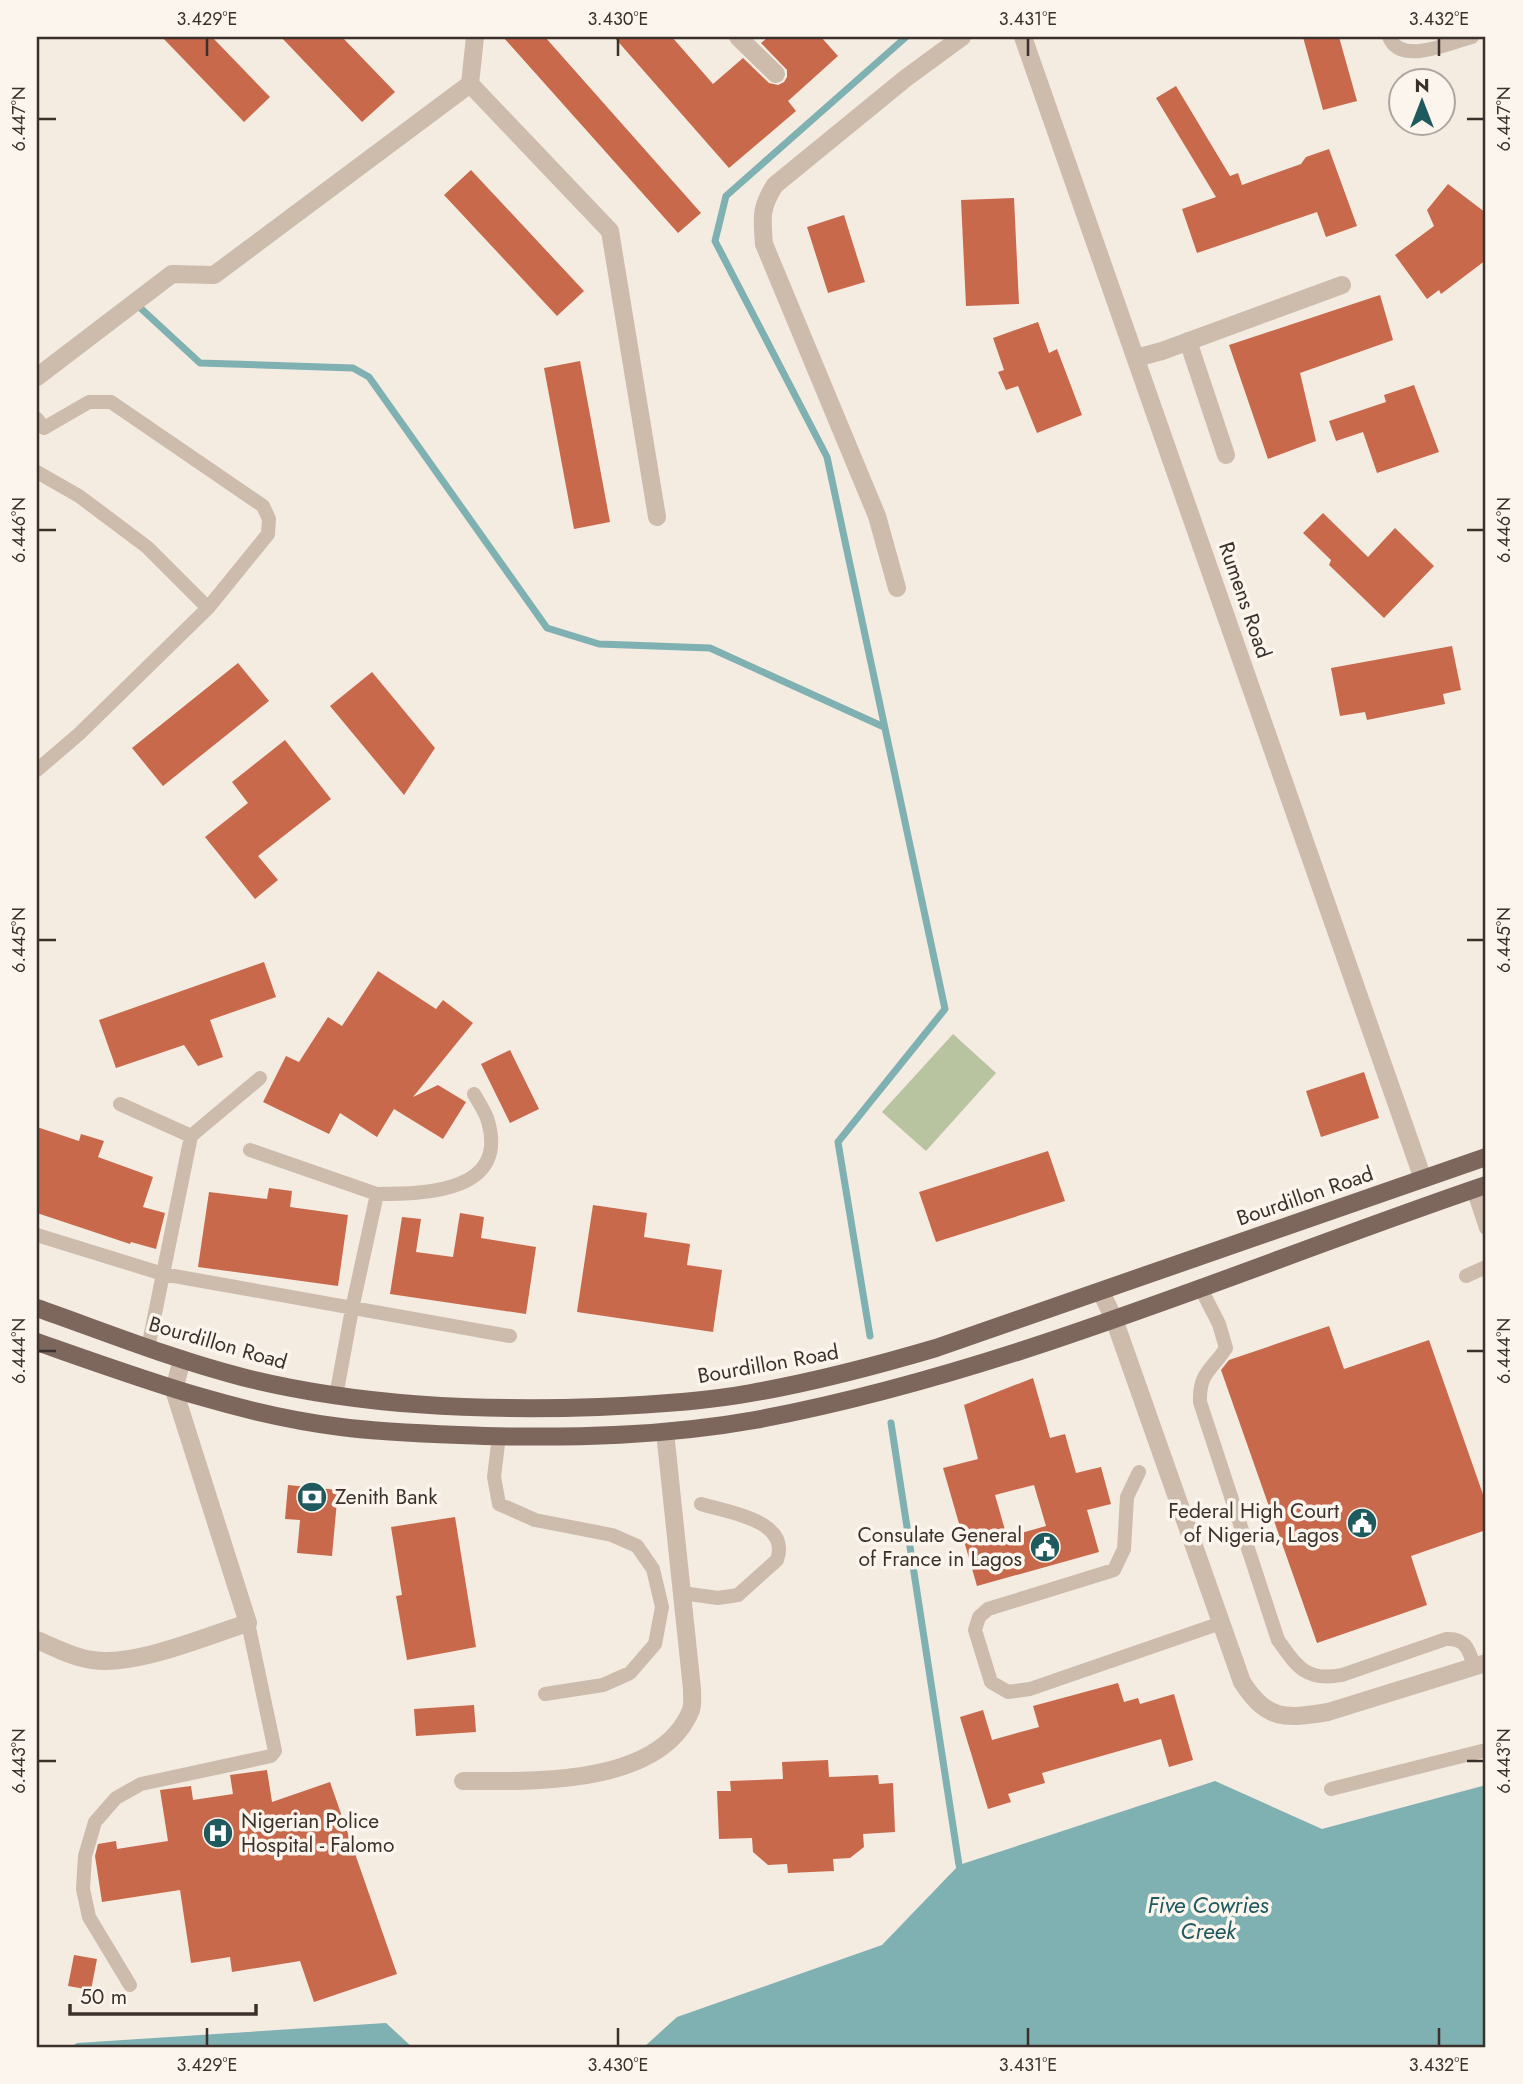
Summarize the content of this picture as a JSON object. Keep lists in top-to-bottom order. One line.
{"streets":{"main road":["Bourdillon Road"],"street":["Rumens Road"]},"crossings":[["Rumens Road","Bourdillon Road"]],"water":["Five Cowries Creek"],"places":{"bank":["Zenith Bank"],"public building":["Federal High Court of Nigeria, Lagos","Consulate General of France in Lagos"],"hospital":["Nigerian Police Hospital - Falomo"]},"scale_bar":"50 m","north":"top","coordinates":["3.429°E","3.430°E","3.431°E","3.432°E","6.447°N","6.446°N","6.445°N","6.444°N","6.443°N"]}
